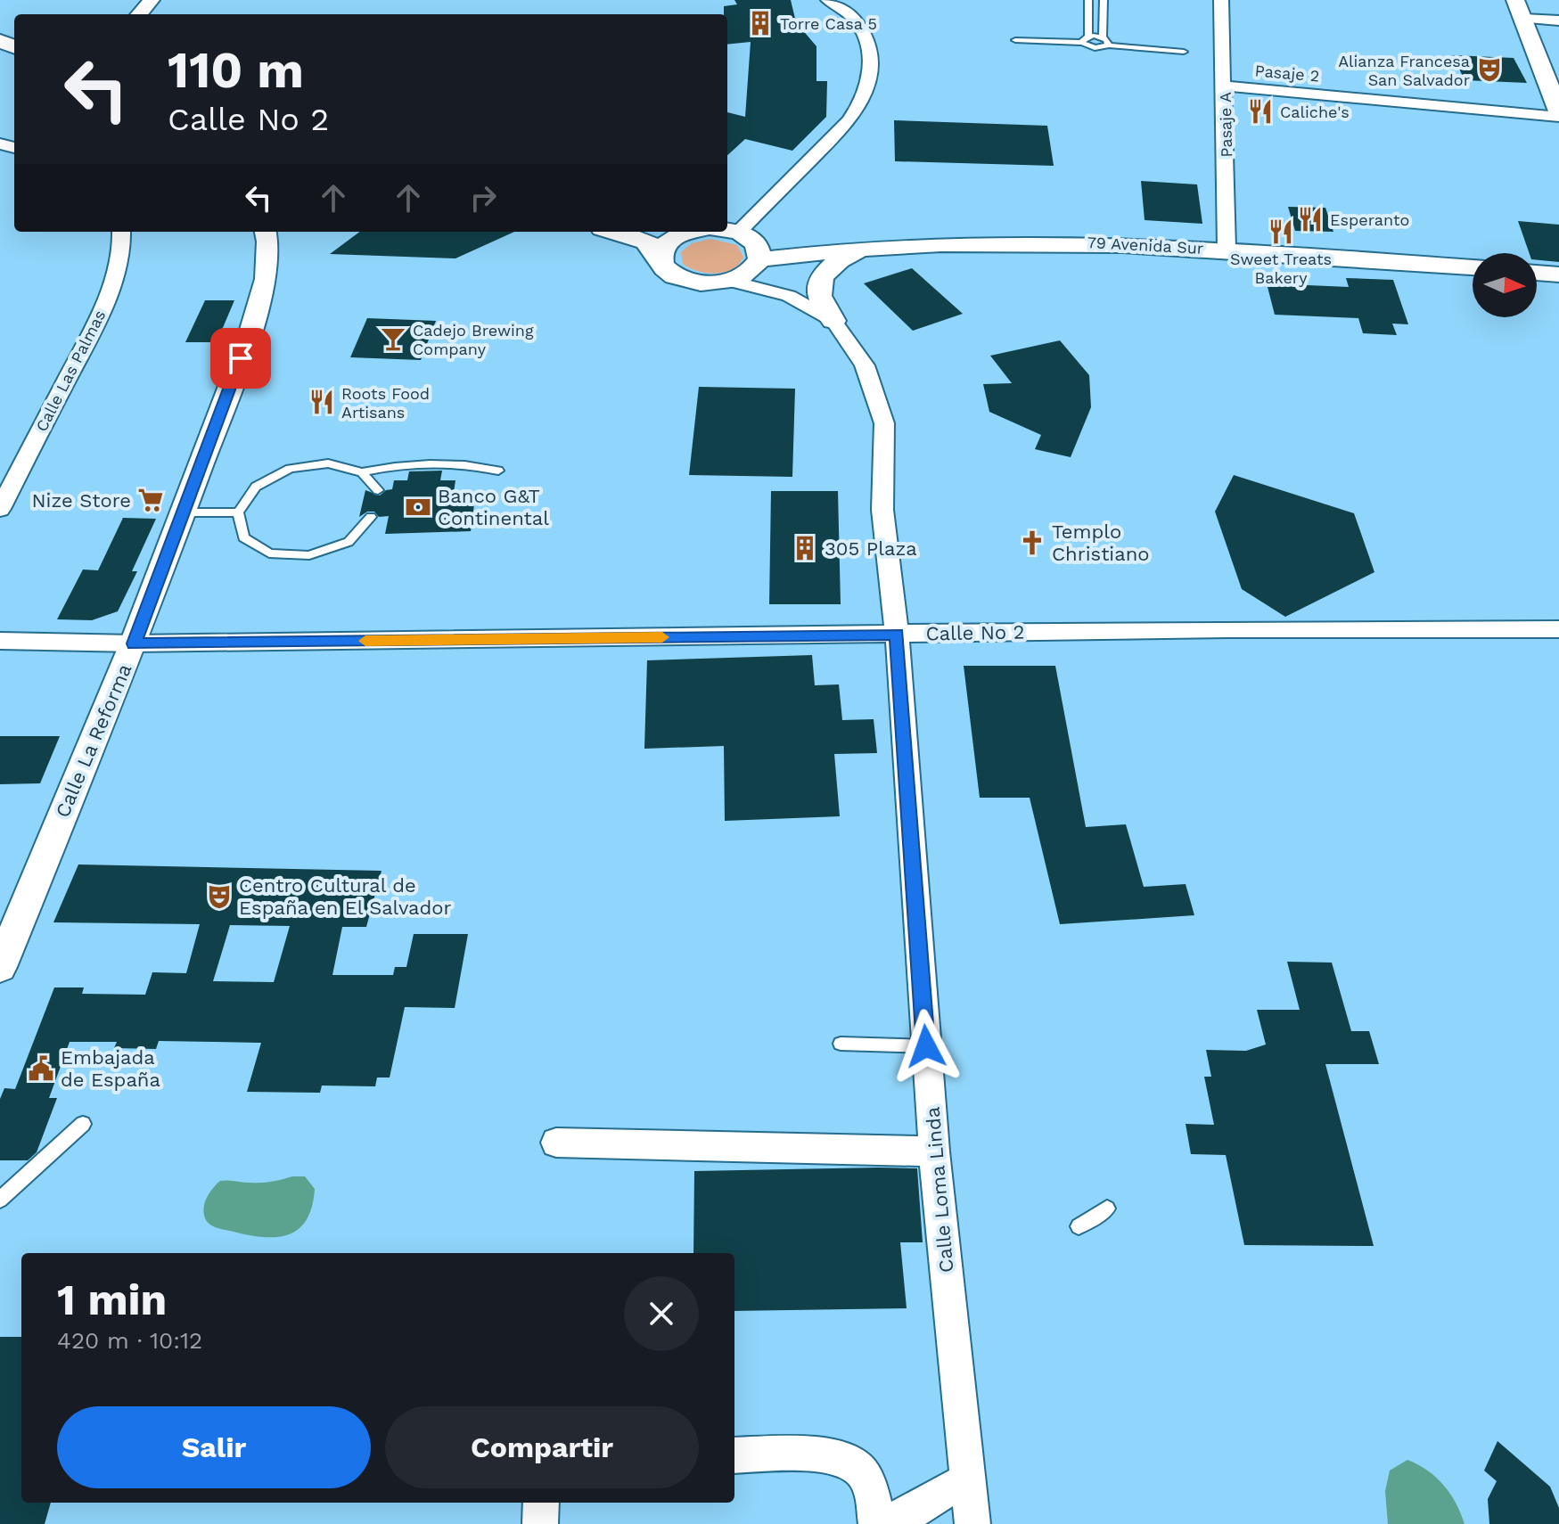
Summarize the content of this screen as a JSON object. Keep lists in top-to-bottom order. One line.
{"streets":{"main road":["79 Avenida Sur"],"street":["Pasaje 2","Pasaje A","Calle Las Palmas","Calle No 2","Calle La Reforma","Calle Loma Linda"]},"crossings":[["Pasaje 2","Pasaje A"],["Pasaje A","79 Avenida Sur"],["79 Avenida Sur","Calle Loma Linda"],["Calle No 2","Calle La Reforma"],["Calle No 2","Calle Loma Linda"]],"places":{"building":["Torre Casa 5","305 Plaza"],"theatre":["Alianza Francesa San Salvador","Centro Cultural de España en El Salvador"],"restaurant":["Caliche's","Esperanto","Sweet Treats Bakery","Roots Food Artisans"],"bar":["Cadejo Brewing Company"],"supermarket":["Nize Store"],"bank":["Banco G&T Continental"],"church":["Templo Christiano"],"public building":["Embajada de España"]},"north":"right","page":{"turn":["110 m","Calle No 2"],"heading":["1 min","420 m · 10:12"],"buttons":["Salir","Compartir"]}}
